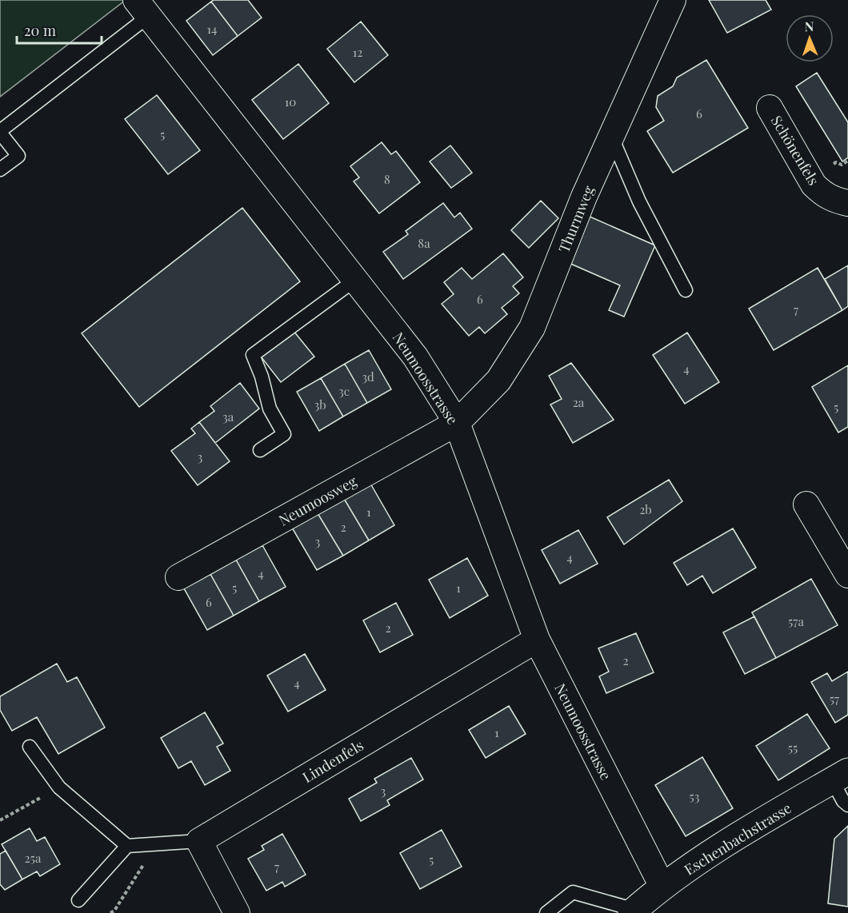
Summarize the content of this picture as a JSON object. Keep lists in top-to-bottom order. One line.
{"streets":{"street":["Schönenfels","Thurmweg","Neumoosstrasse","Neumoosweg","Lindenfels","Eschenbachstrasse"]},"crossings":[["Thurmweg","Neumoosstrasse"],["Thurmweg","Neumoosweg"],["Neumoosstrasse","Neumoosweg"],["Neumoosstrasse","Lindenfels"],["Neumoosstrasse","Eschenbachstrasse"]],"house_numbers":["14","12","10","6","5","8","8a","6","7","4","3d","3c","2a","3b","5","3a","3","2b","1","2","3","4","4","5","1","6","57a","2","2","4","57","1","55","3","53","25a","5","7"],"scale_bar":"20 m","north":"top"}
